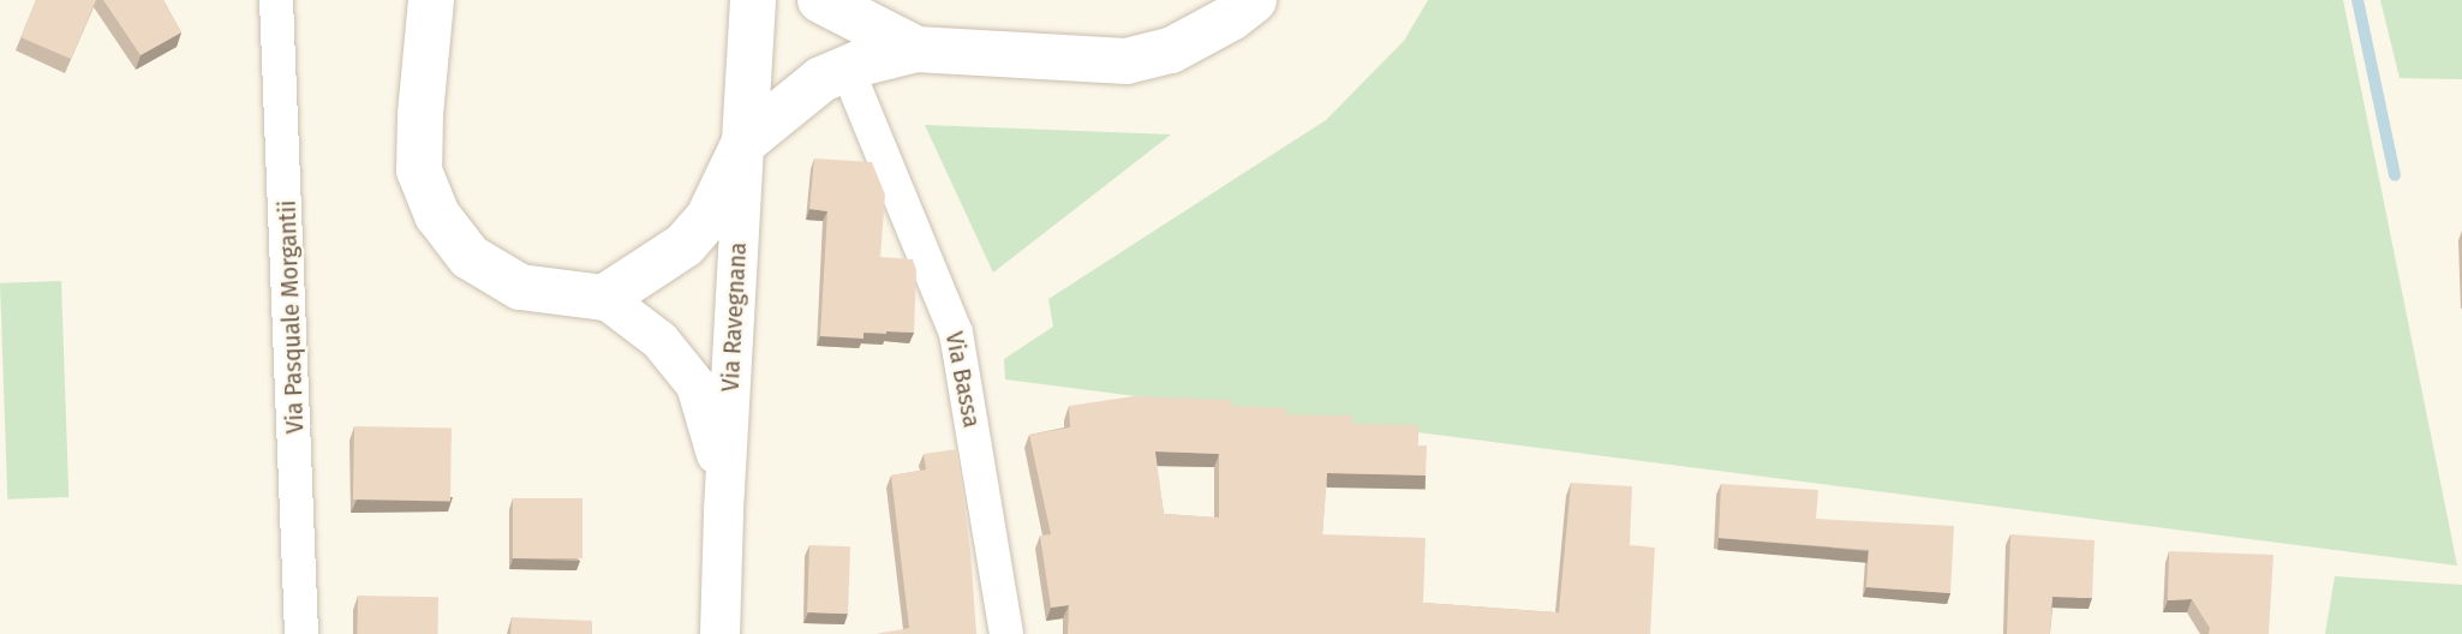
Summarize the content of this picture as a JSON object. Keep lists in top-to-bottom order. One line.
{"streets":{"main road":["Via Ravegnana"],"street":["Via Pasquale Morgantii","Via Bassa"]}}
